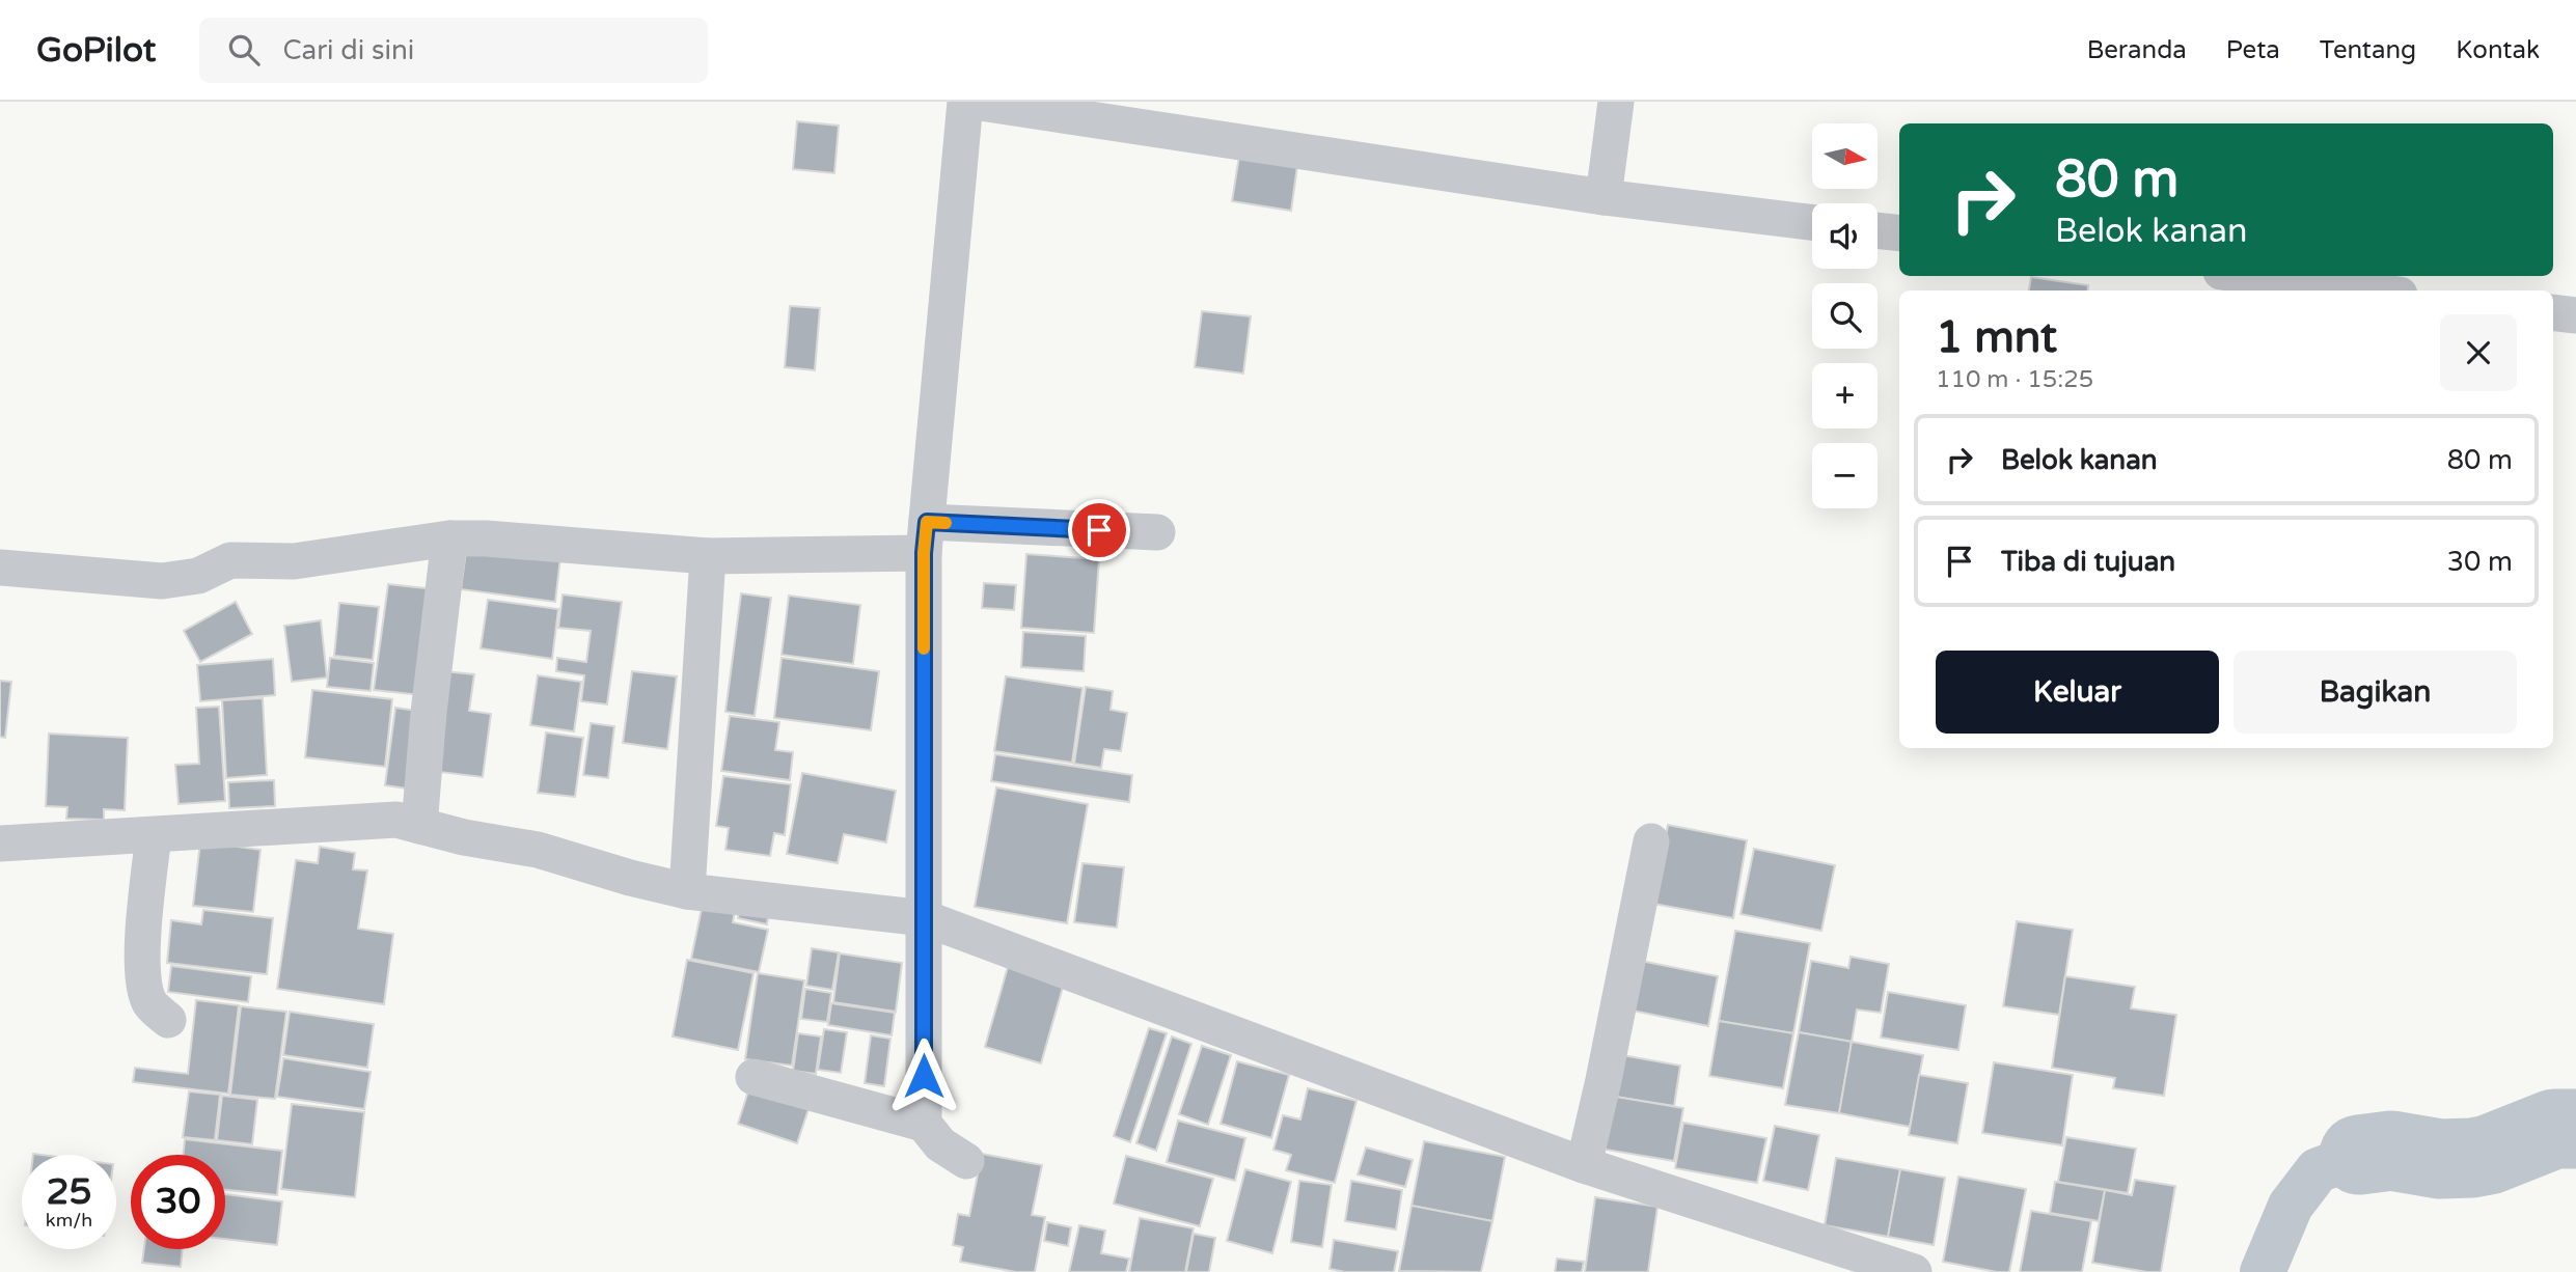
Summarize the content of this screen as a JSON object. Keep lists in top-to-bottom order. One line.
{"north":"right","page":{"header":"GoPilot","search":"Cari di sini","nav":["Beranda","Peta","Tentang","Kontak"],"map_buttons":["+","−"],"turn":["80 m","Belok kanan"],"heading":["1 mnt","110 m · 15:25"],"list":[{"name":"Belok kanan","value":"80 m"},{"name":"Tiba di tujuan","value":"30 m"}],"buttons":["Keluar","Bagikan"],"speed":"25 km/h","limit":"30"}}
